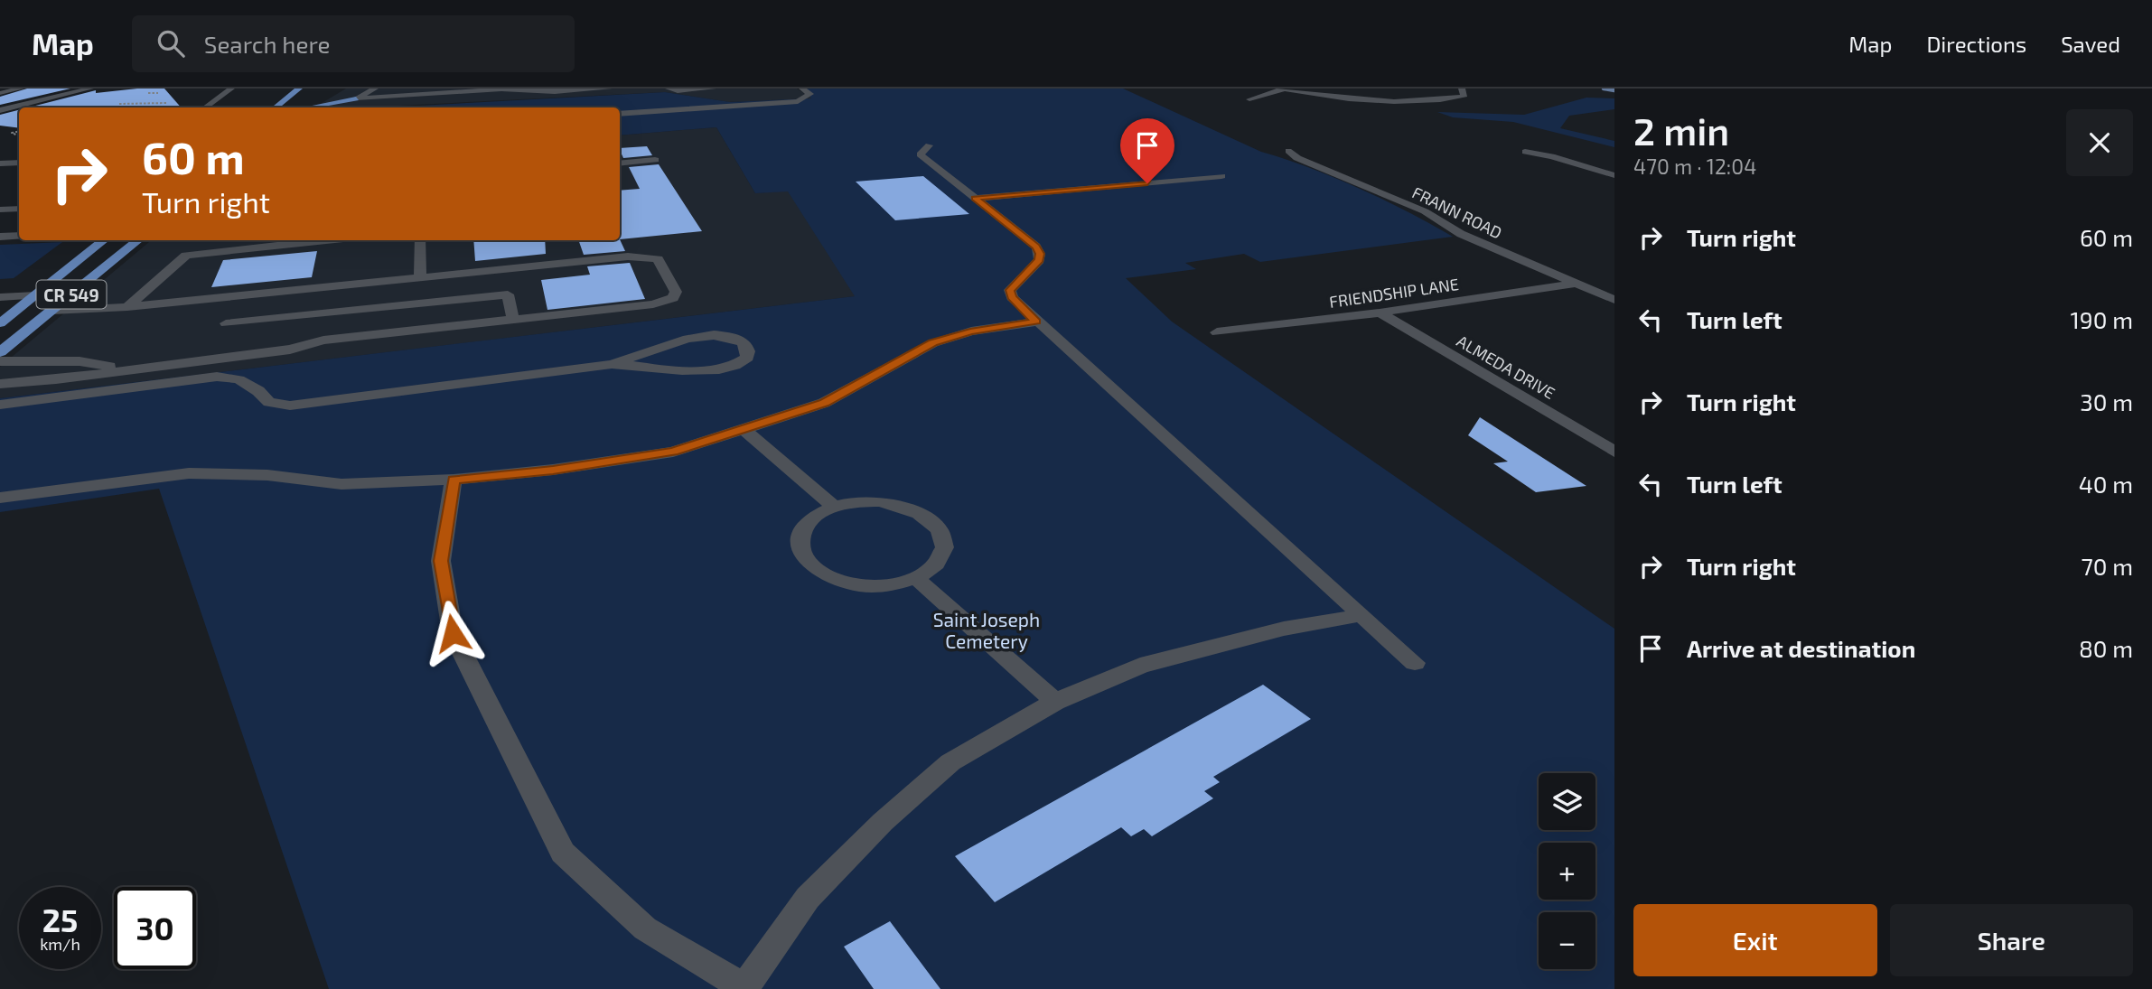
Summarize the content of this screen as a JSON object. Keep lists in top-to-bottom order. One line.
{"streets":{"main road":["CR 549"],"street":["FRANN ROAD","FRIENDSHIP LANE","ALMEDA DRIVE"]},"crossings":[["FRANN ROAD","FRIENDSHIP LANE"],["FRIENDSHIP LANE","ALMEDA DRIVE"]],"parks":["Saint Joseph Cemetery"],"page":{"header":"Map","search":"Search here","nav":["Map","Directions","Saved"],"heading":["2 min","470 m · 12:04"],"turn":["60 m","Turn right"],"list":[{"name":"Turn right","value":"60 m"},{"name":"Turn left","value":"190 m"},{"name":"Turn right","value":"30 m"},{"name":"Turn left","value":"40 m"},{"name":"Turn right","value":"70 m"},{"name":"Arrive at destination","value":"80 m"}],"map_buttons":["+","−"],"speed":"25 km/h","limit":"30","buttons":["Exit","Share"]}}
